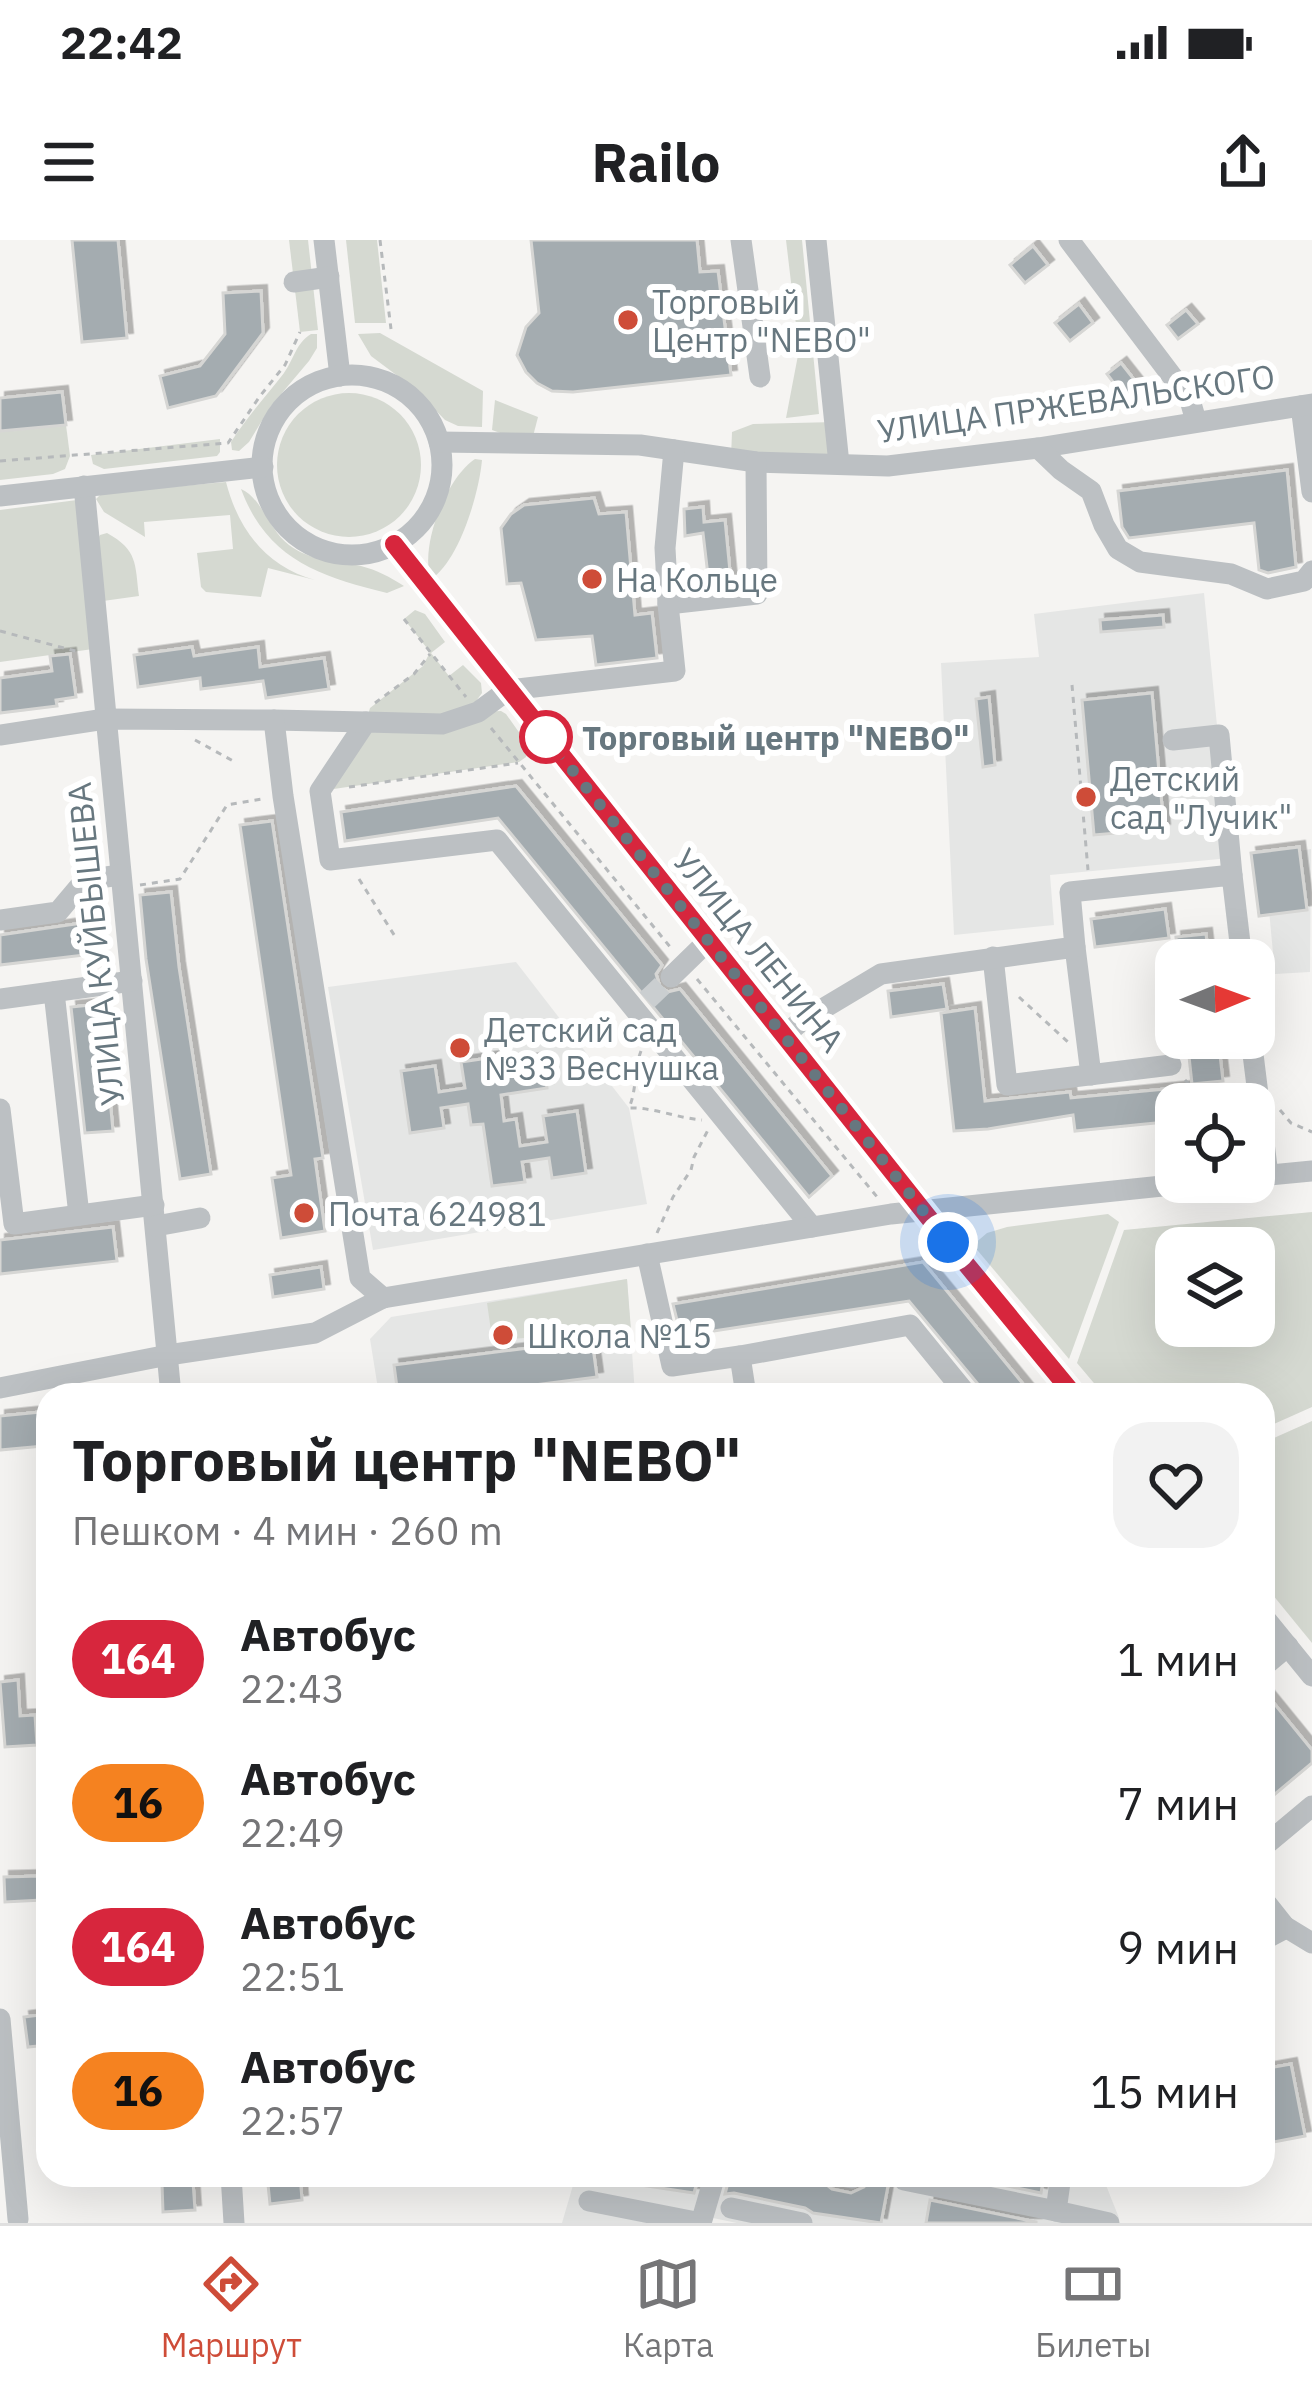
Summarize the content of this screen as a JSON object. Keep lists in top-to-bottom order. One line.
{"streets":{"street":["УЛИЦА ПРЖЕВАЛЬСКОГО","УЛИЦА КУЙБЫШЕВА","УЛИЦА ЛЕНИНА"]},"crossings":[["УЛИЦА ПРЖЕВАЛЬСКОГО","УЛИЦА ЛЕНИНА"]],"places":["Торговый Центр \"NEBO\"","На Кольце","Торговый центр \"NEBO\"","Детский сад \"Лучик\"","Детский сад №33 Веснушка","Почта 624981","Школа №15"],"lines":["bus line 164"],"north":"right","page":{"status":"22:42","header":"Railo","heading":["Торговый центр \"NEBO\"","Пешком · 4 мин · 260 m"],"list":[{"mark":"164","name":"Автобус","note":"22:43","value":"1 мин"},{"mark":"16","name":"Автобус","note":"22:49","value":"7 мин"},{"mark":"164","name":"Автобус","note":"22:51","value":"9 мин"},{"mark":"16","name":"Автобус","note":"22:57","value":"15 мин"}],"tabs":["Маршрут","Карта","Билеты"]}}
